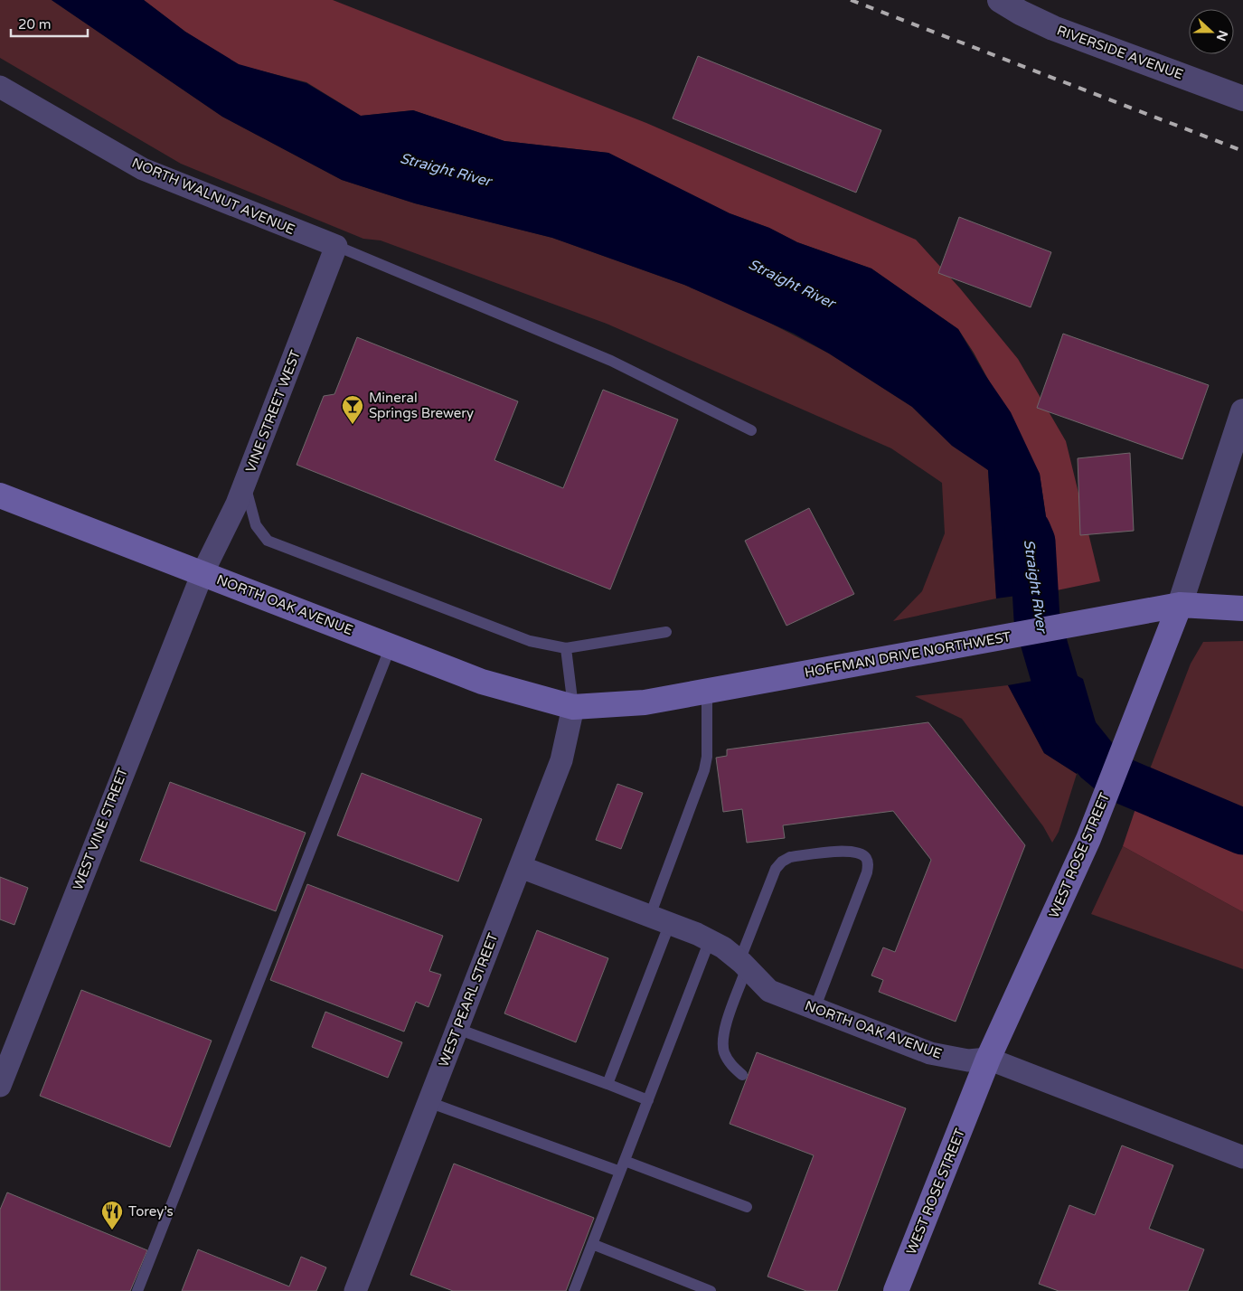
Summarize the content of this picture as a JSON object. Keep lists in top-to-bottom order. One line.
{"streets":{"main road":["NORTH OAK AVENUE","HOFFMAN DRIVE NORTHWEST","WEST ROSE STREET"],"street":["RIVERSIDE AVENUE","NORTH WALNUT AVENUE","VINE STREET WEST","WEST VINE STREET","WEST PEARL STREET"]},"crossings":[["NORTH WALNUT AVENUE","VINE STREET WEST"],["VINE STREET WEST","NORTH OAK AVENUE"],["VINE STREET WEST","WEST VINE STREET"],["NORTH OAK AVENUE","HOFFMAN DRIVE NORTHWEST"],["NORTH OAK AVENUE","WEST VINE STREET"],["NORTH OAK AVENUE","WEST ROSE STREET"],["NORTH OAK AVENUE","WEST PEARL STREET"],["HOFFMAN DRIVE NORTHWEST","WEST ROSE STREET"],["HOFFMAN DRIVE NORTHWEST","WEST PEARL STREET"]],"water":["Straight River"],"places":{"bar":["Mineral Springs Brewery"],"restaurant":["Torey’s"]},"scale_bar":"20 m","north":"right"}
